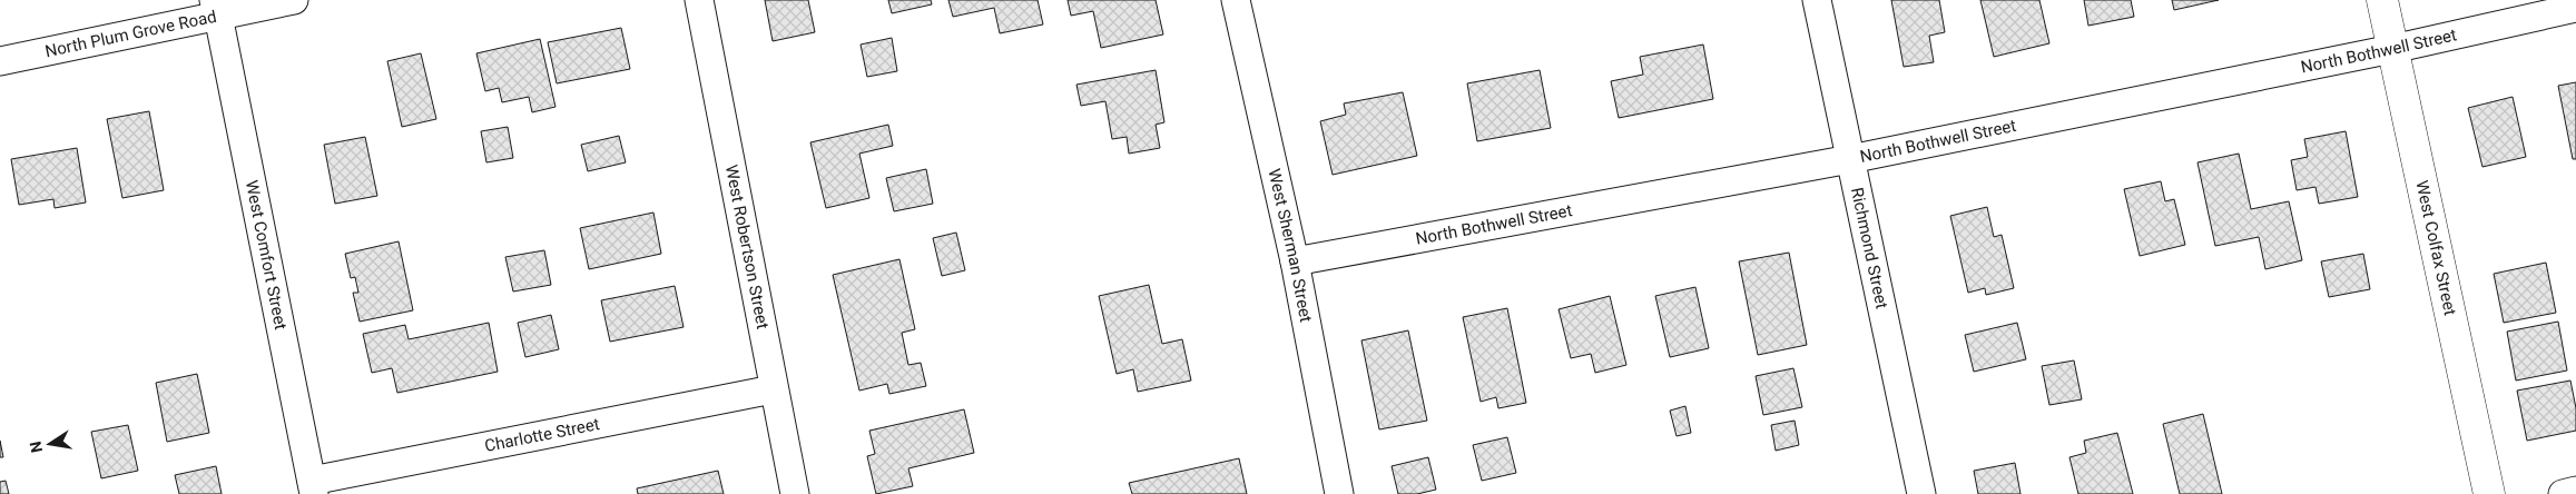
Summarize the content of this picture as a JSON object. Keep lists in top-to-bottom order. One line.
{"streets":{"street":["North Plum Grove Road","North Bothwell Street","West Sherman Street","West Robertson Street","Richmond Street","West Colfax Street","West Comfort Street","Charlotte Street"]},"crossings":[["North Plum Grove Road","West Comfort Street"],["North Bothwell Street","West Sherman Street"],["North Bothwell Street","Richmond Street"],["North Bothwell Street","West Colfax Street"],["West Robertson Street","Charlotte Street"],["West Comfort Street","Charlotte Street"]],"north":"left"}
